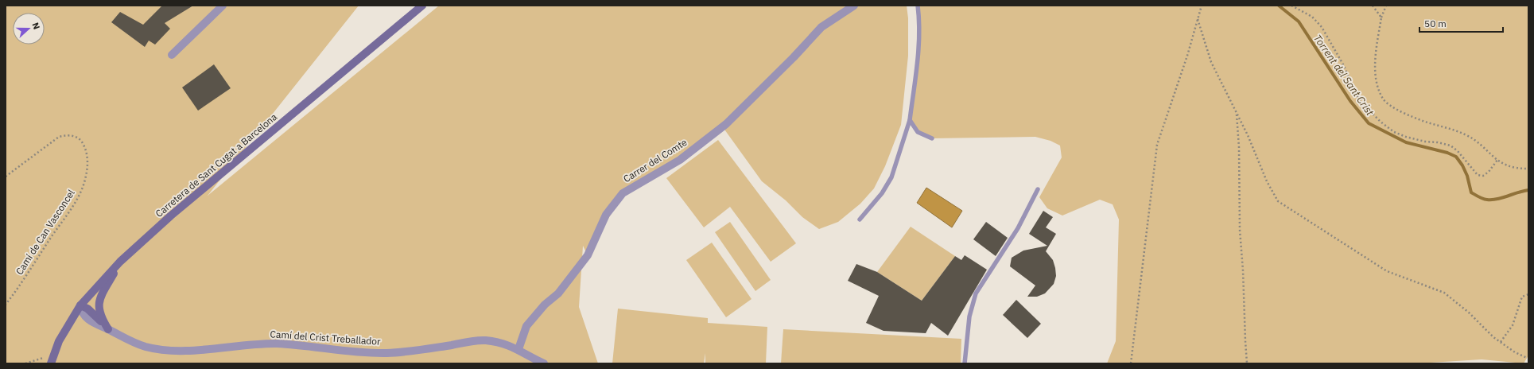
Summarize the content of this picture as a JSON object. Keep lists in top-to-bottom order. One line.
{"streets":{"main road":["Carretera de Sant Cugat a Barcelona"],"street":["Carrer del Comte","Camí del Crist Treballador"],"path":["Camí de Can Vasconcel"]},"crossings":[["Carrer del Comte","Camí del Crist Treballador"]],"water":["Torrent del Sant Crist"],"scale_bar":"50 m","north":"right"}
